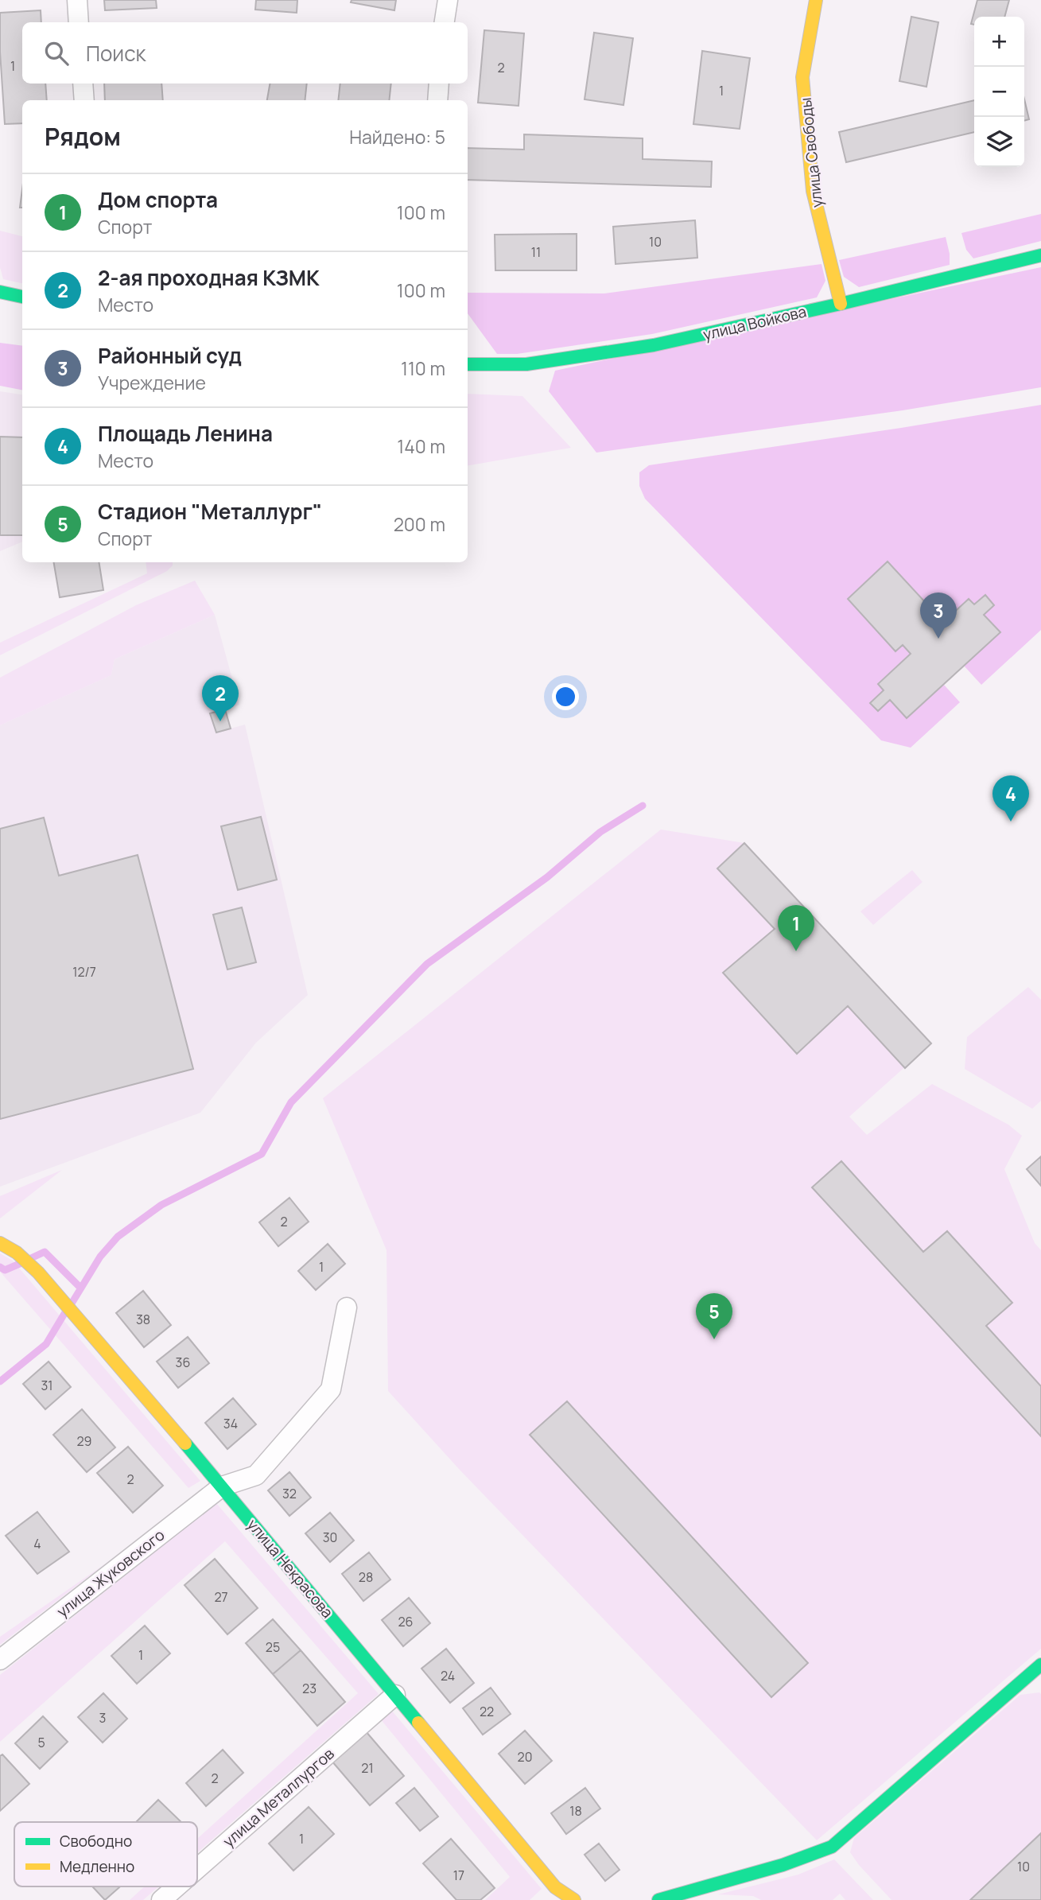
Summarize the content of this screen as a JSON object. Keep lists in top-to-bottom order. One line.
{"streets":{"street":["улица Свободы","улица Войкова","улица Некрасова","улица Жуковского","улица Металлургов"]},"crossings":[["улица Свободы","улица Войкова"],["улица Некрасова","улица Жуковского"],["улица Некрасова","улица Металлургов"]],"house_numbers":["1","2","1","10","11","12/7","2","1","38","36","31","34","29","2","32","30","4","28","27","26","25","1","24","23","22","3","5","20","21","2","18","1","10","17"],"legend":["Свободно","Медленно"],"page":{"map_buttons":["+","−"],"search":"Поиск","heading":["Рядом","Найдено: 5"],"list":[{"mark":"1","name":"Дом спорта","note":"Спорт","value":"100 m"},{"mark":"2","name":"2-ая проходная КЗМК","note":"Место","value":"100 m"},{"mark":"3","name":"Районный суд","note":"Учреждение","value":"110 m"},{"mark":"4","name":"Площадь Ленина","note":"Место","value":"140 m"},{"mark":"5","name":"Стадион \"Металлург\"","note":"Спорт","value":"200 m"}],"pins":["3","2","4","1","5"]}}
